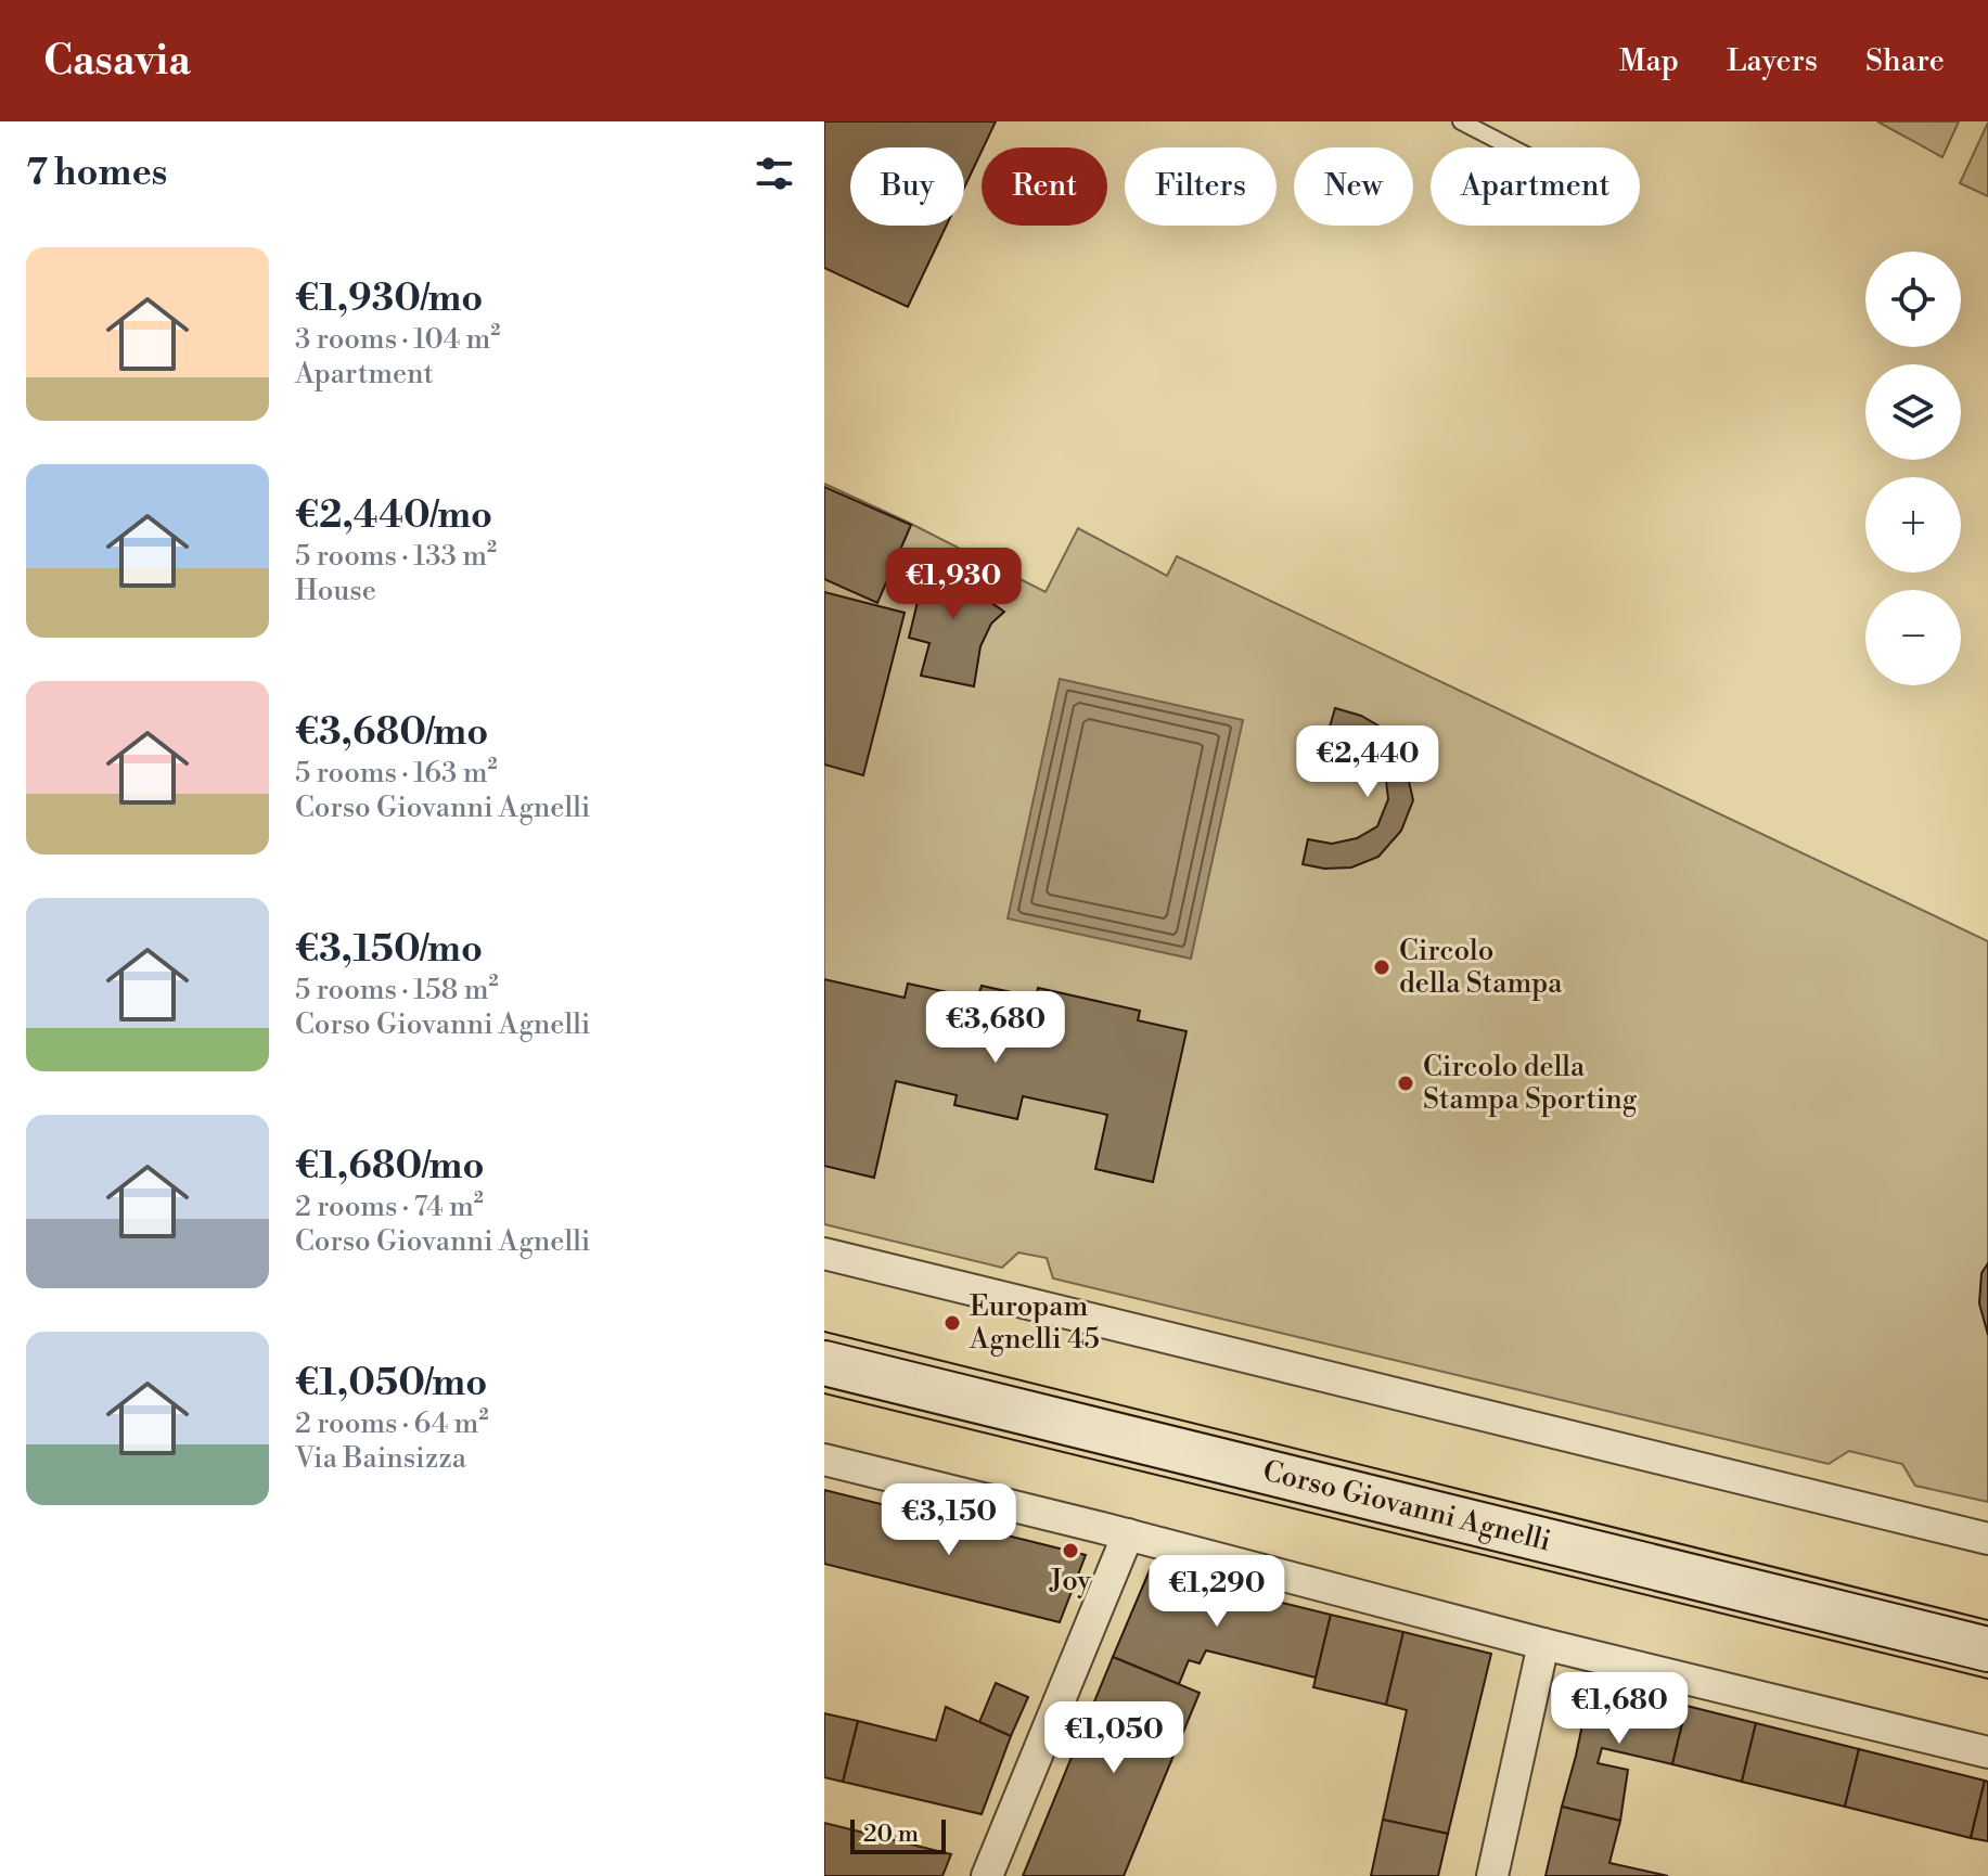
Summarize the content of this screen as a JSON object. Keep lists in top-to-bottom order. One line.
{"streets":{"main road":["Corso Giovanni Agnelli"]},"places":["Circolo della Stampa","Circolo della Stampa Sporting","Europam Agnelli 45","Joy"],"scale_bar":"20 m","page":{"header":"Casavia","nav":["Map","Layers","Share"],"heading":"7 homes","chip":["Buy","Rent","Filters","New","Apartment"],"list":[{"name":"€1,930/mo","note":"3 rooms · 104 m² · Apartment"},{"name":"€2,440/mo","note":"5 rooms · 133 m² · House"},{"name":"€3,680/mo","note":"5 rooms · 163 m² · Corso Giovanni Agnelli"},{"name":"€3,150/mo","note":"5 rooms · 158 m² · Corso Giovanni Agnelli"},{"name":"€1,680/mo","note":"2 rooms · 74 m² · Corso Giovanni Agnelli"},{"name":"€1,050/mo","note":"2 rooms · 64 m² · Via Bainsizza"}],"map_buttons":["+","−"],"price":["€1,930","€2,440","€3,680","€3,150","€1,290","€1,680","€1,050"],"scale":"20 m"}}
